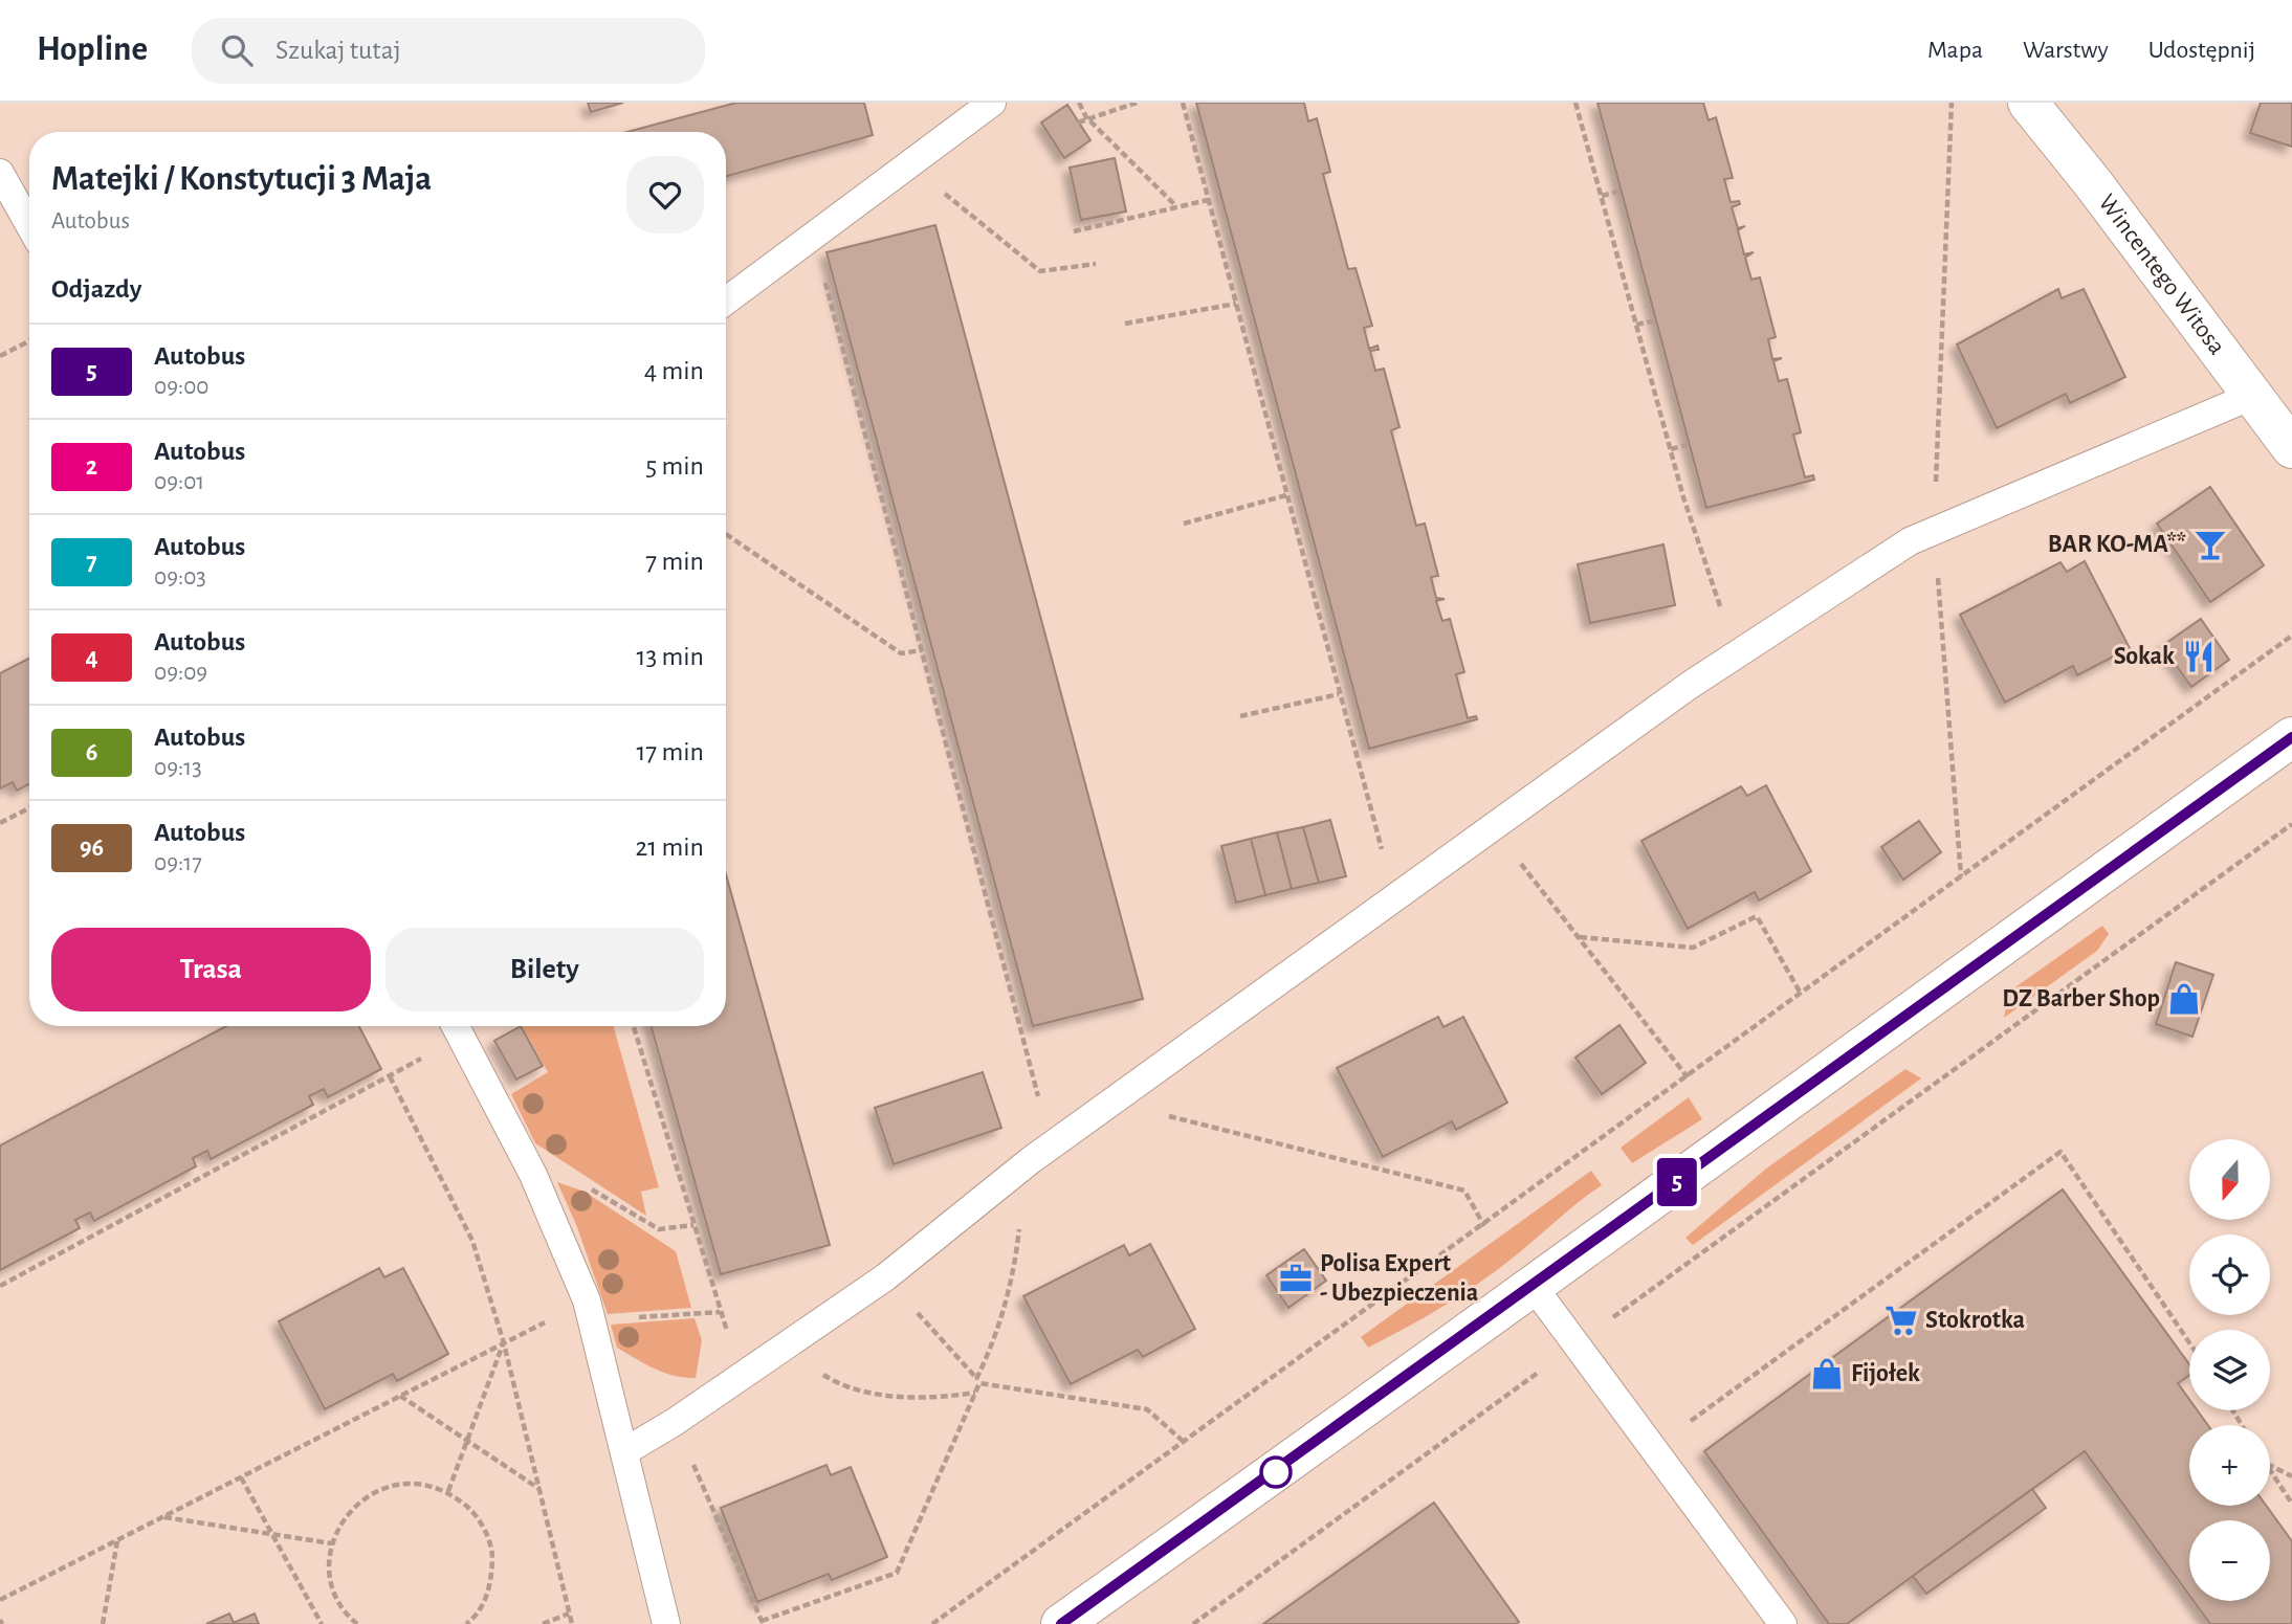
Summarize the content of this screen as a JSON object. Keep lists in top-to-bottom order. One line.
{"streets":{"street":["Wincentego Witosa"]},"places":{"bar":["BAR KO-MA**"],"restaurant":["Sokak"],"shop":["DZ Barber Shop","Fijołek"],"office":["Polisa Expert - Ubezpieczenia"],"supermarket":["Stokrotka"]},"lines":["bus line 5"],"north":"bottom","page":{"header":"Hopline","search":"Szukaj tutaj","nav":["Mapa","Warstwy","Udostępnij"],"on_map":"5","heading":[["Matejki / Konstytucji 3 Maja","Autobus"],"Odjazdy"],"list":[{"mark":"5","name":"Autobus","note":"09:00","value":"4 min"},{"mark":"2","name":"Autobus","note":"09:01","value":"5 min"},{"mark":"7","name":"Autobus","note":"09:03","value":"7 min"},{"mark":"4","name":"Autobus","note":"09:09","value":"13 min"},{"mark":"6","name":"Autobus","note":"09:13","value":"17 min"},{"mark":"96","name":"Autobus","note":"09:17","value":"21 min"}],"buttons":["Trasa","Bilety"],"map_buttons":["+","−"]}}
